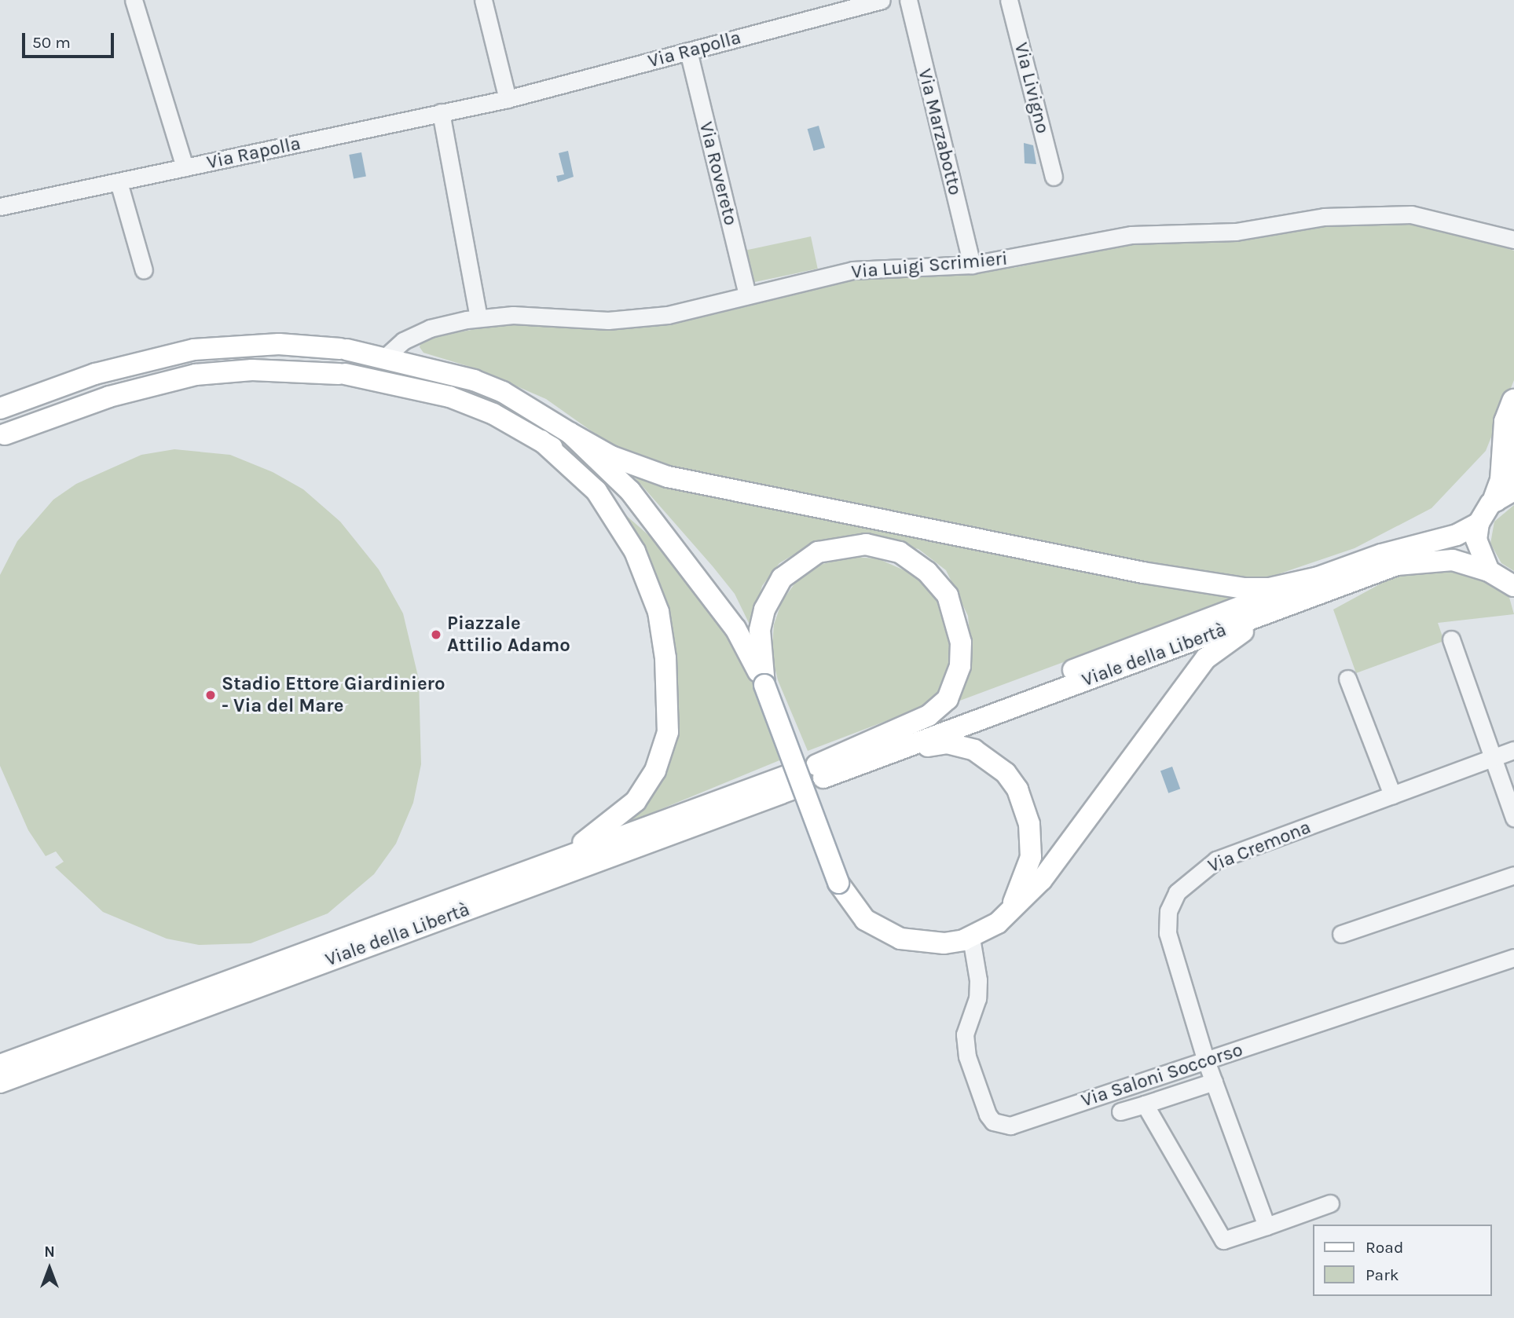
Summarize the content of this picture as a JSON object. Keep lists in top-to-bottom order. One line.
{"streets":{"main road":["Viale della Libertà"],"street":["Via Rapolla","Via Livigno","Via Marzabotto","Via Rovereto","Via Luigi Scrimieri","Via Cremona","Via Saloni Soccorso"]},"crossings":[["Via Rapolla","Via Rovereto"],["Via Marzabotto","Via Luigi Scrimieri"],["Via Rovereto","Via Luigi Scrimieri"],["Via Cremona","Via Saloni Soccorso"]],"places":["Piazzale Attilio Adamo","Stadio Ettore Giardiniero - Via del Mare"],"legend":["Road","Park"],"scale_bar":"50 m","north":"top"}
